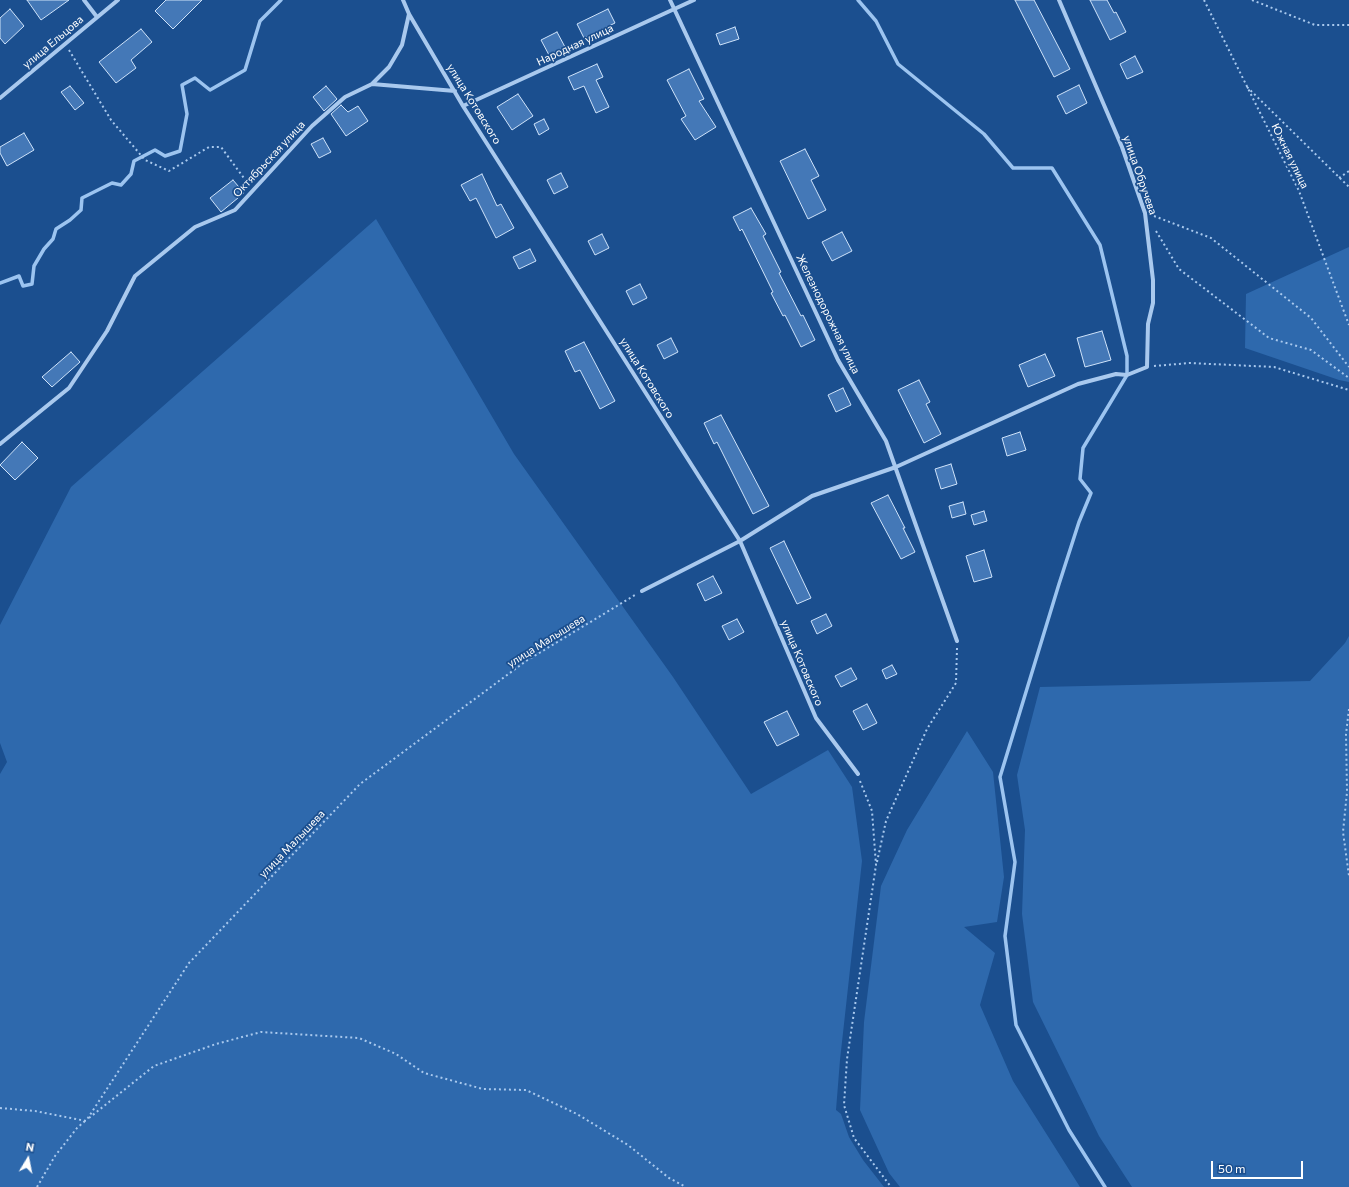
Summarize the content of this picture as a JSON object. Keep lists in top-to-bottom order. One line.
{"streets":{"street":["улица Ельцова","Народная улица","улица Котовского","Октябрьская улица","улица Обручева","Железнодорожная улица"],"path":["Южная улица","улица Малышева"]},"crossings":[["Народная улица","улица Котовского"],["Народная улица","Железнодорожная улица"],["улица Котовского","Октябрьская улица"]],"scale_bar":"50 m","north":"top"}
